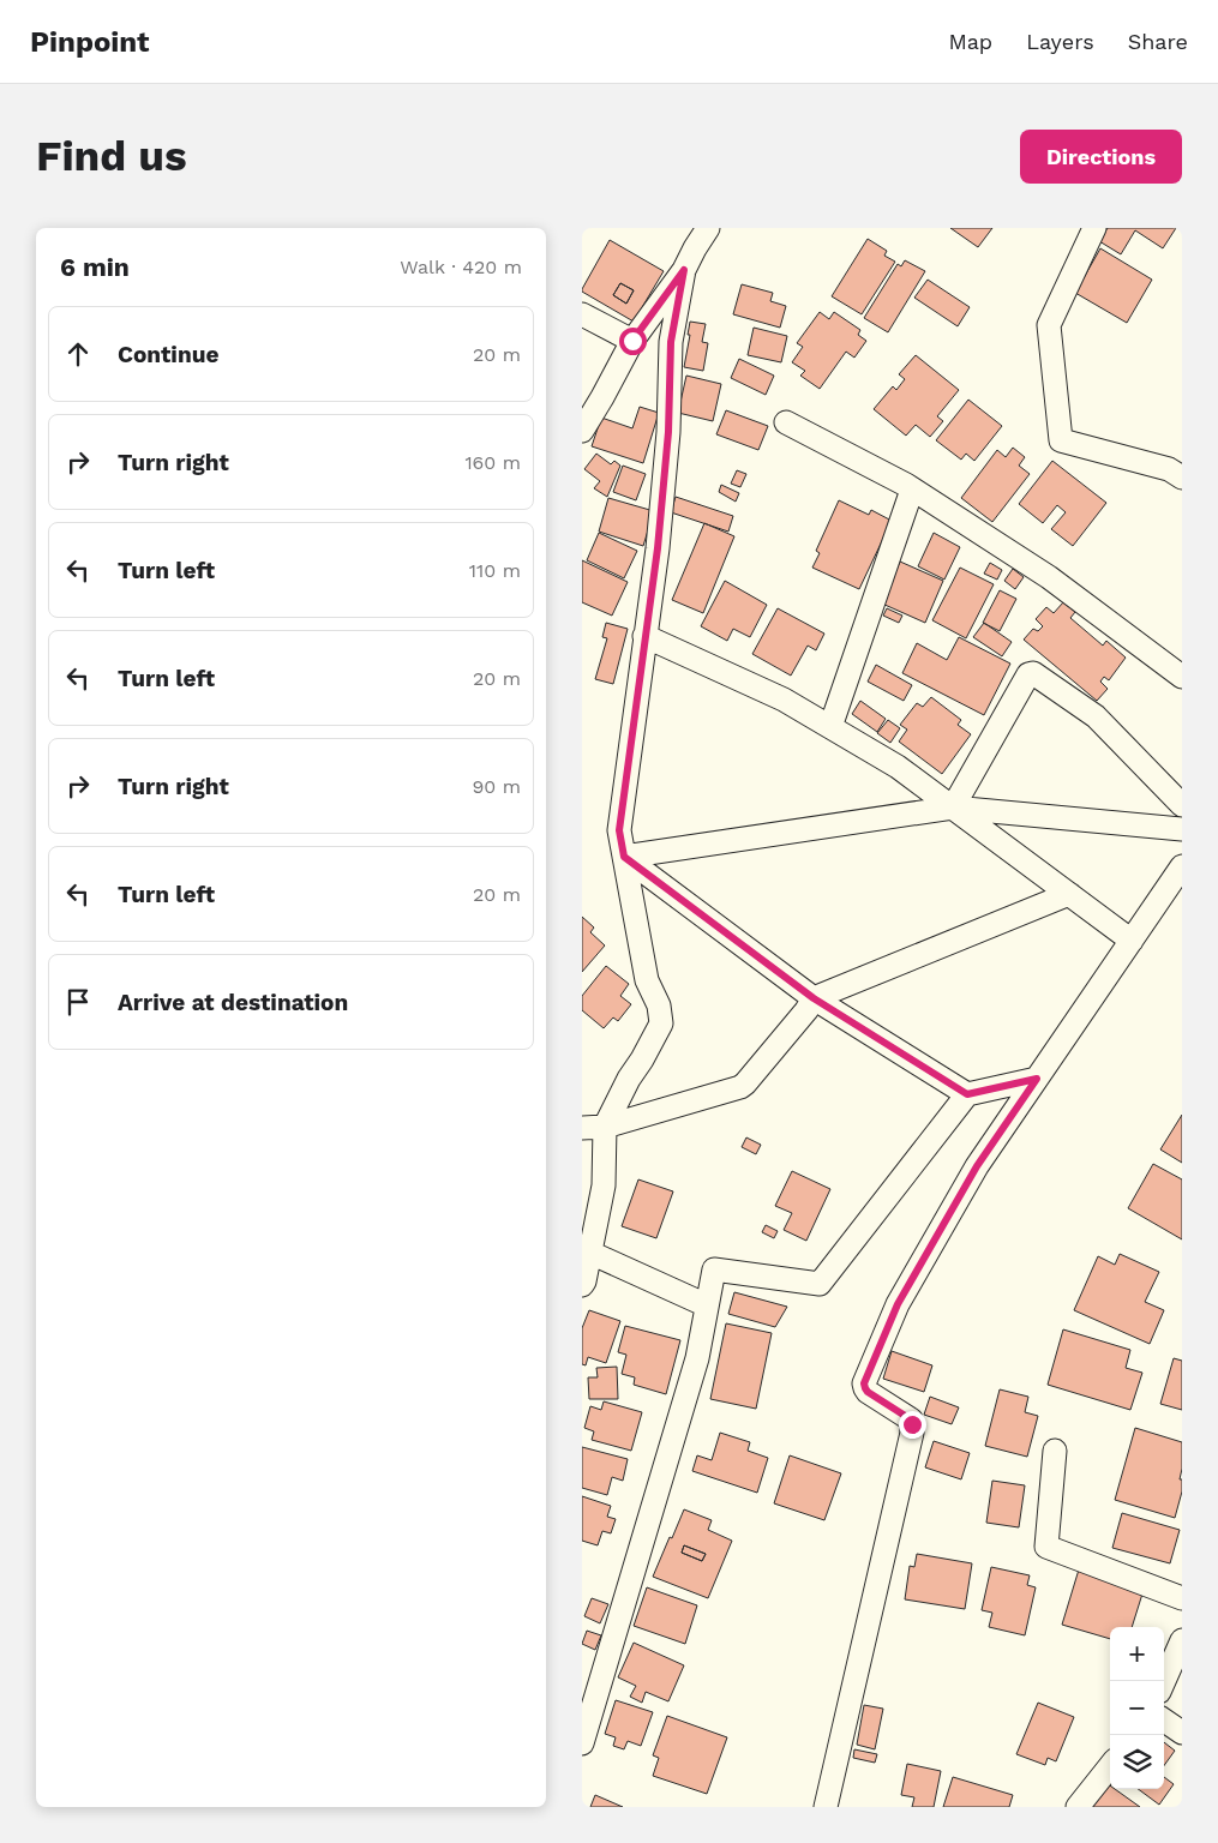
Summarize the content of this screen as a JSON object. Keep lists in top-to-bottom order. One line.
{"page":{"header":"Pinpoint","nav":["Map","Layers","Share"],"buttons":"Directions","title":"Find us","heading":["6 min","Walk · 420 m"],"list":[["Continue","20 m"],["Turn right","160 m"],["Turn left","110 m"],["Turn left","20 m"],["Turn right","90 m"],["Turn left","20 m"],"Arrive at destination"],"map_buttons":["+","−"]}}
